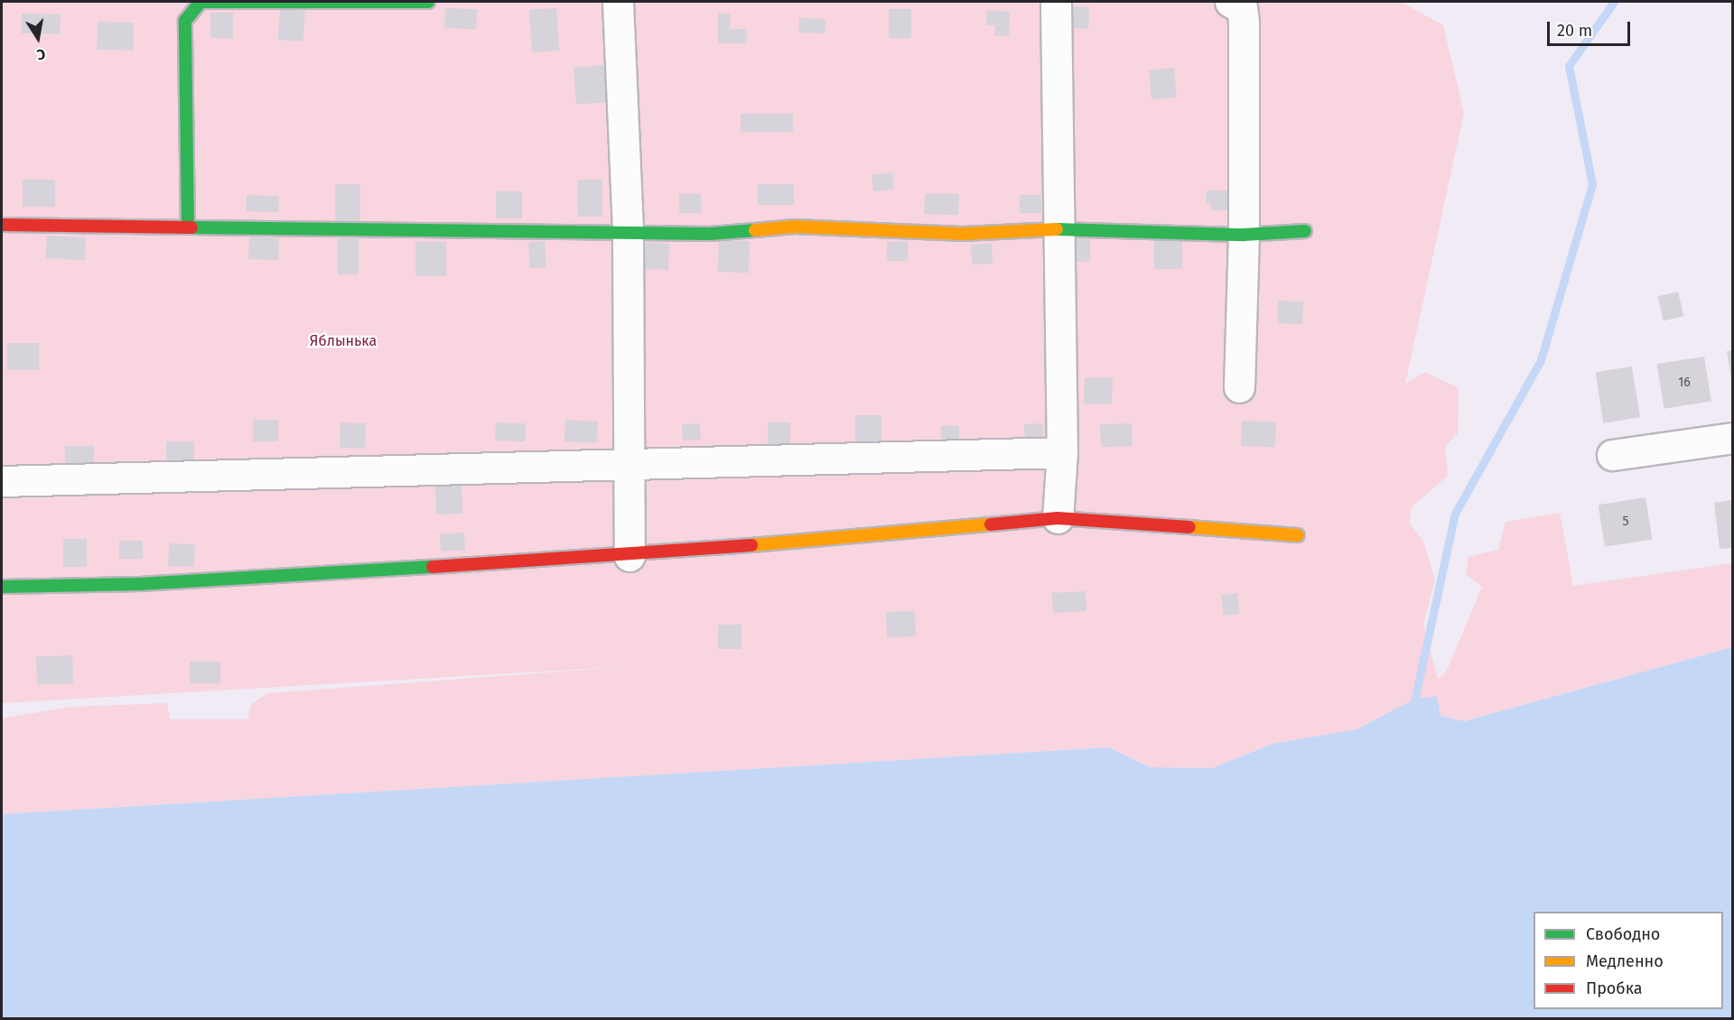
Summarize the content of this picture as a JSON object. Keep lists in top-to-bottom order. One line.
{"parks":["Яблынька"],"house_numbers":["16","5"],"legend":["Свободно","Медленно","Пробка"],"scale_bar":"20 m","north":"bottom"}
